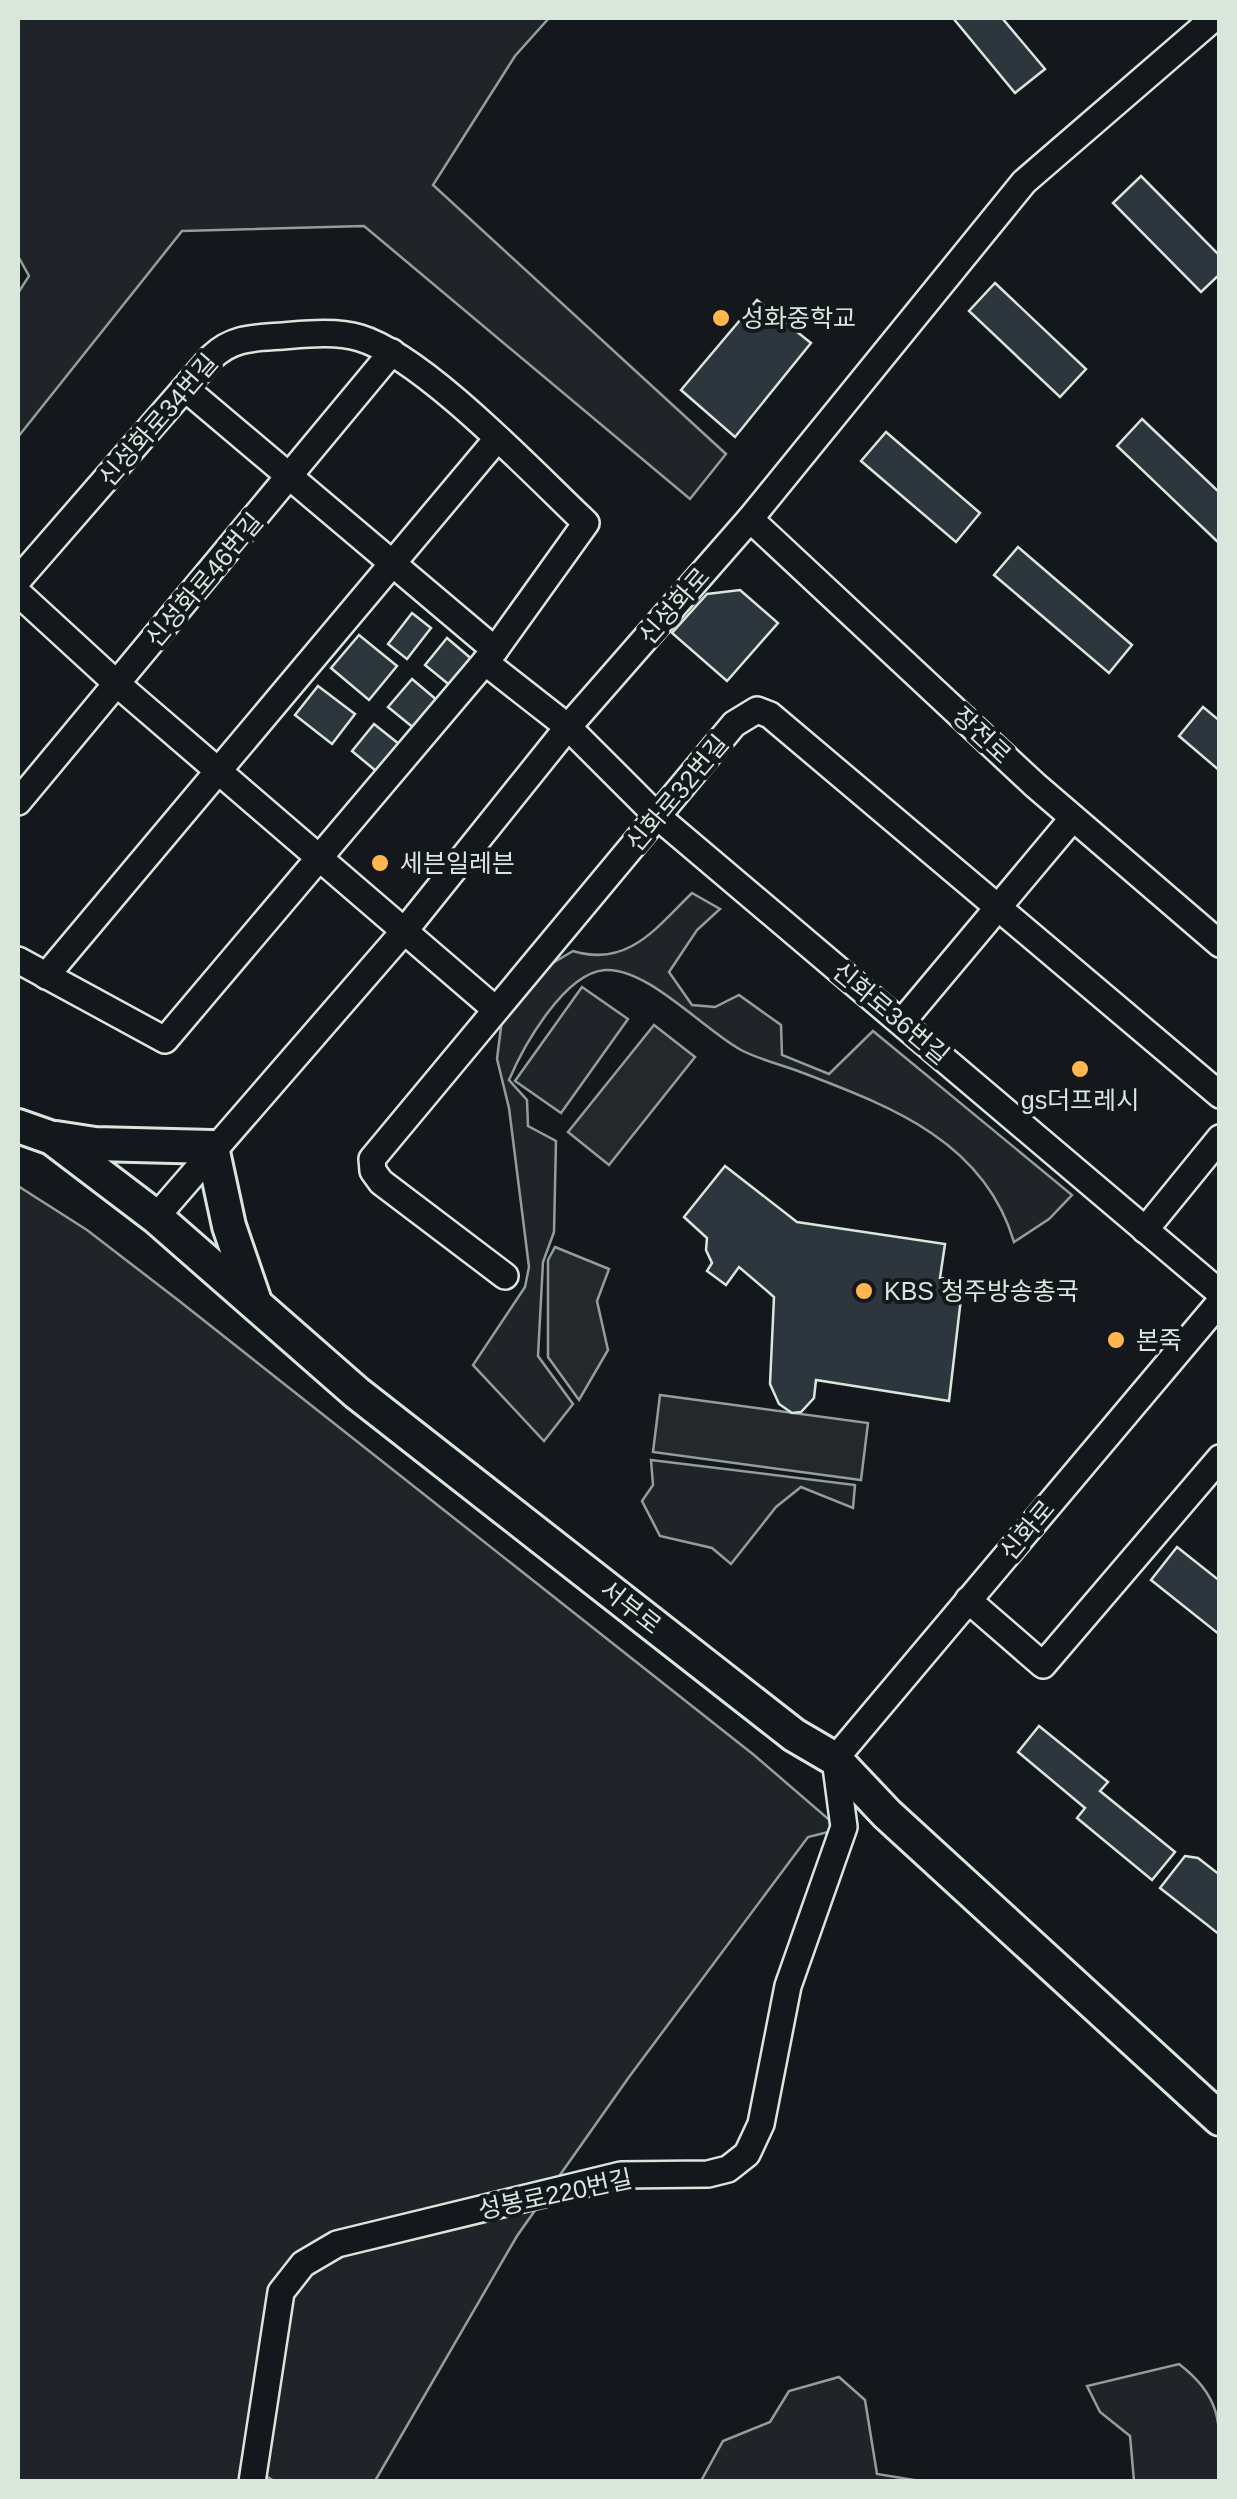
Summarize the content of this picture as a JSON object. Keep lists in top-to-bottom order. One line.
{"streets":{"main road":["서부로"],"street":["신성화로34번길","신성화로46번길","신성화로","장전로","신화로32번길","신화로36번길","신화로","성봉로220번길"]},"crossings":[["신성화로34번길","신화로36번길"],["신성화로46번길","신화로36번길"],["신성화로","장전로"],["신성화로","신화로36번길"],["신성화로","서부로"],["신화로32번길","신화로36번길"],["신화로","서부로"],["신화로","성봉로220번길"],["서부로","성봉로220번길"]],"places":["성화중학교","세븐일레븐","gs더프레시","KBS 청주방송총국","본죽"]}
